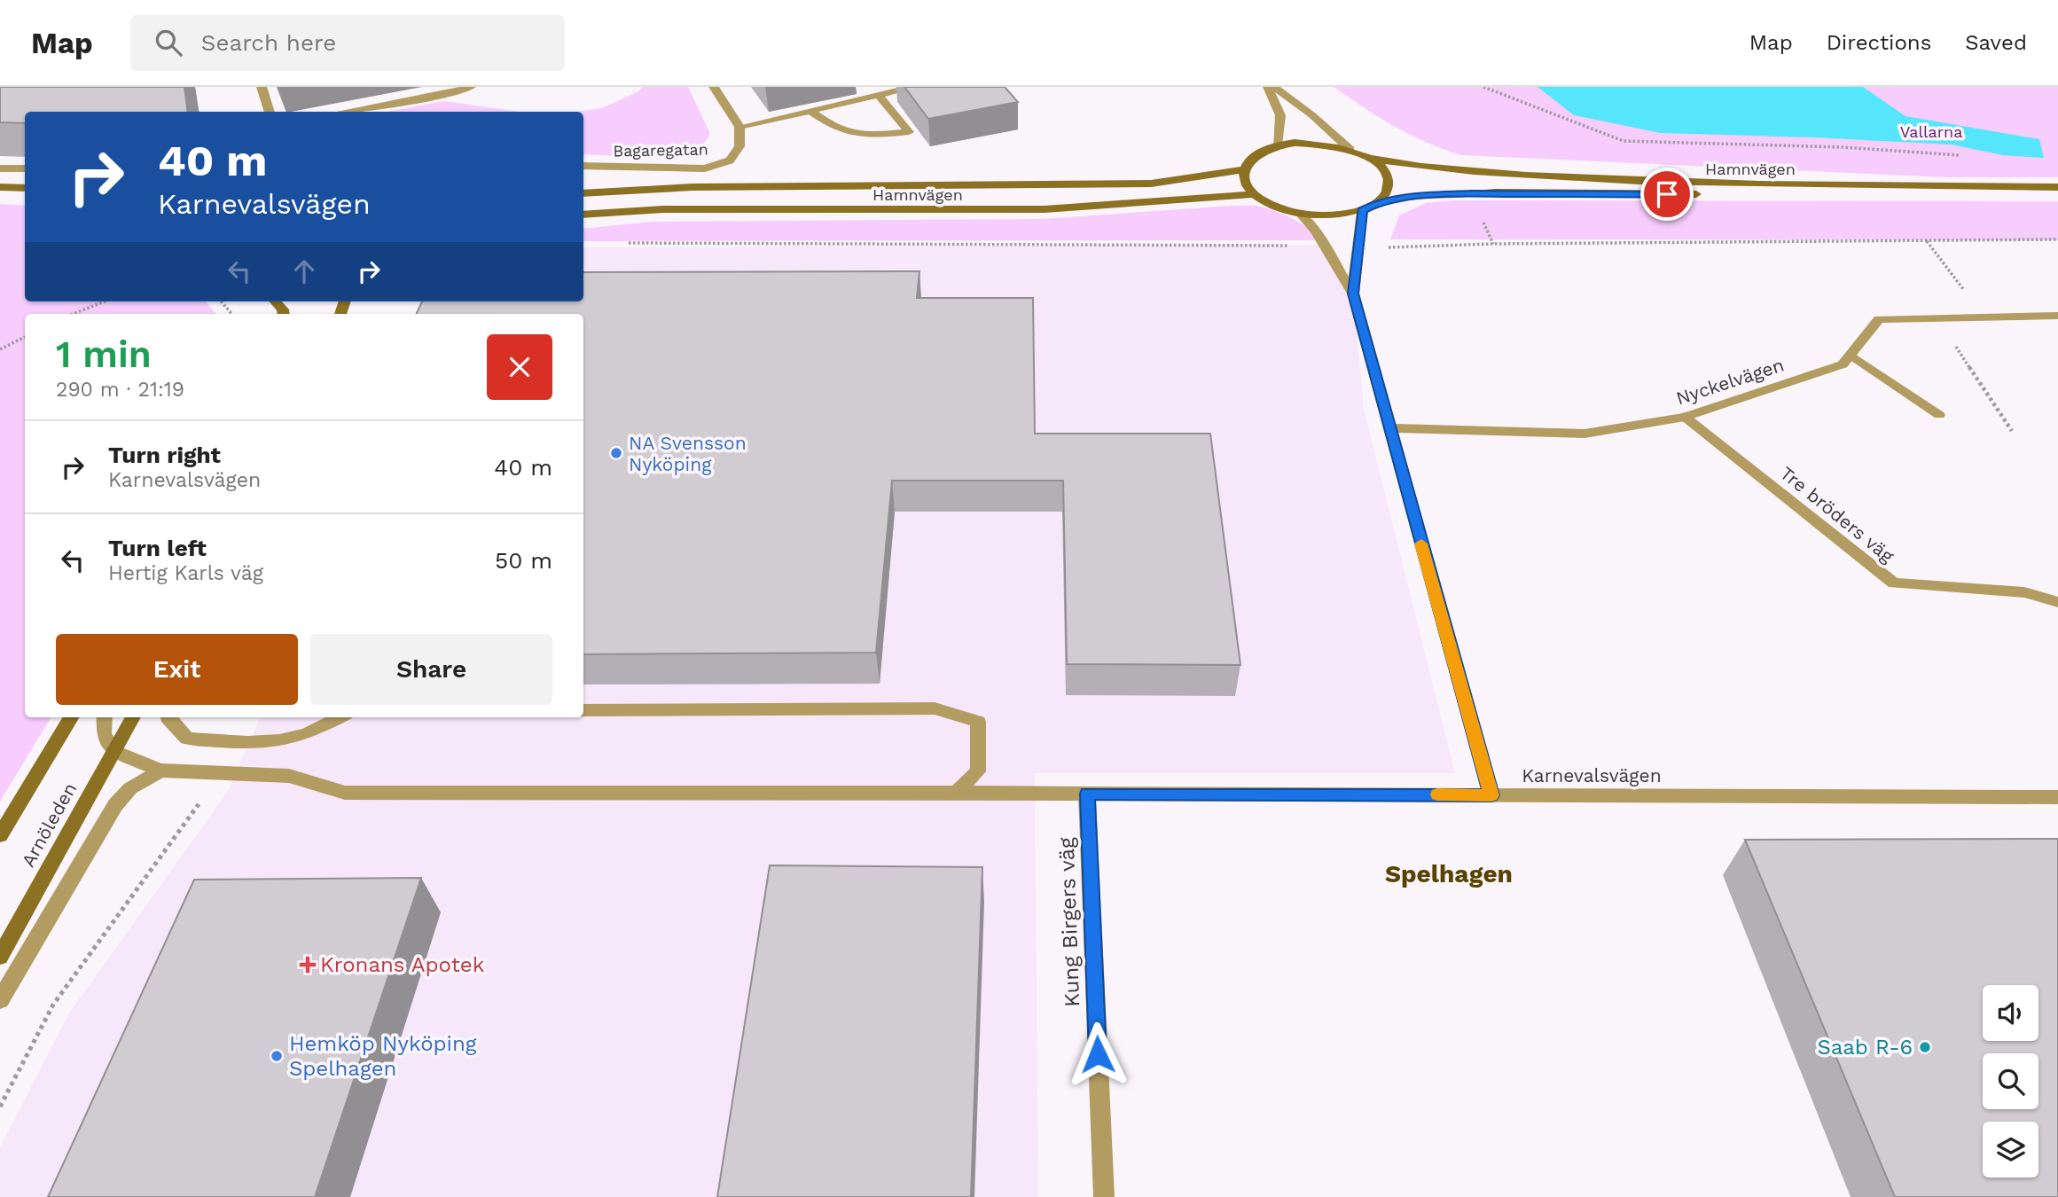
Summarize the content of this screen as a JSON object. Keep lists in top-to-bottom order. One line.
{"streets":{"main road":["Hamnvägen","Arnöleden"],"street":["Bagaregatan","Nyckelvägen","Tre bröders väg","Karnevalsvägen","Kung Birgers väg"]},"crossings":[["Nyckelvägen","Tre bröders väg"],["Karnevalsvägen","Kung Birgers väg"]],"districts":["Spelhagen"],"parks":["Vallarna"],"places":{"other":["NA Svensson Nyköping","Saab R-6","Hemköp Nyköping Spelhagen"],"health":["Kronans Apotek"]},"page":{"header":"Map","search":"Search here","nav":["Map","Directions","Saved"],"turn":["40 m","Karnevalsvägen"],"heading":["1 min","290 m · 21:19"],"list":[{"name":"Turn right","note":"Karnevalsvägen","value":"40 m"},{"name":"Turn left","note":"Hertig Karls väg","value":"50 m"}],"buttons":["Exit","Share"]}}
